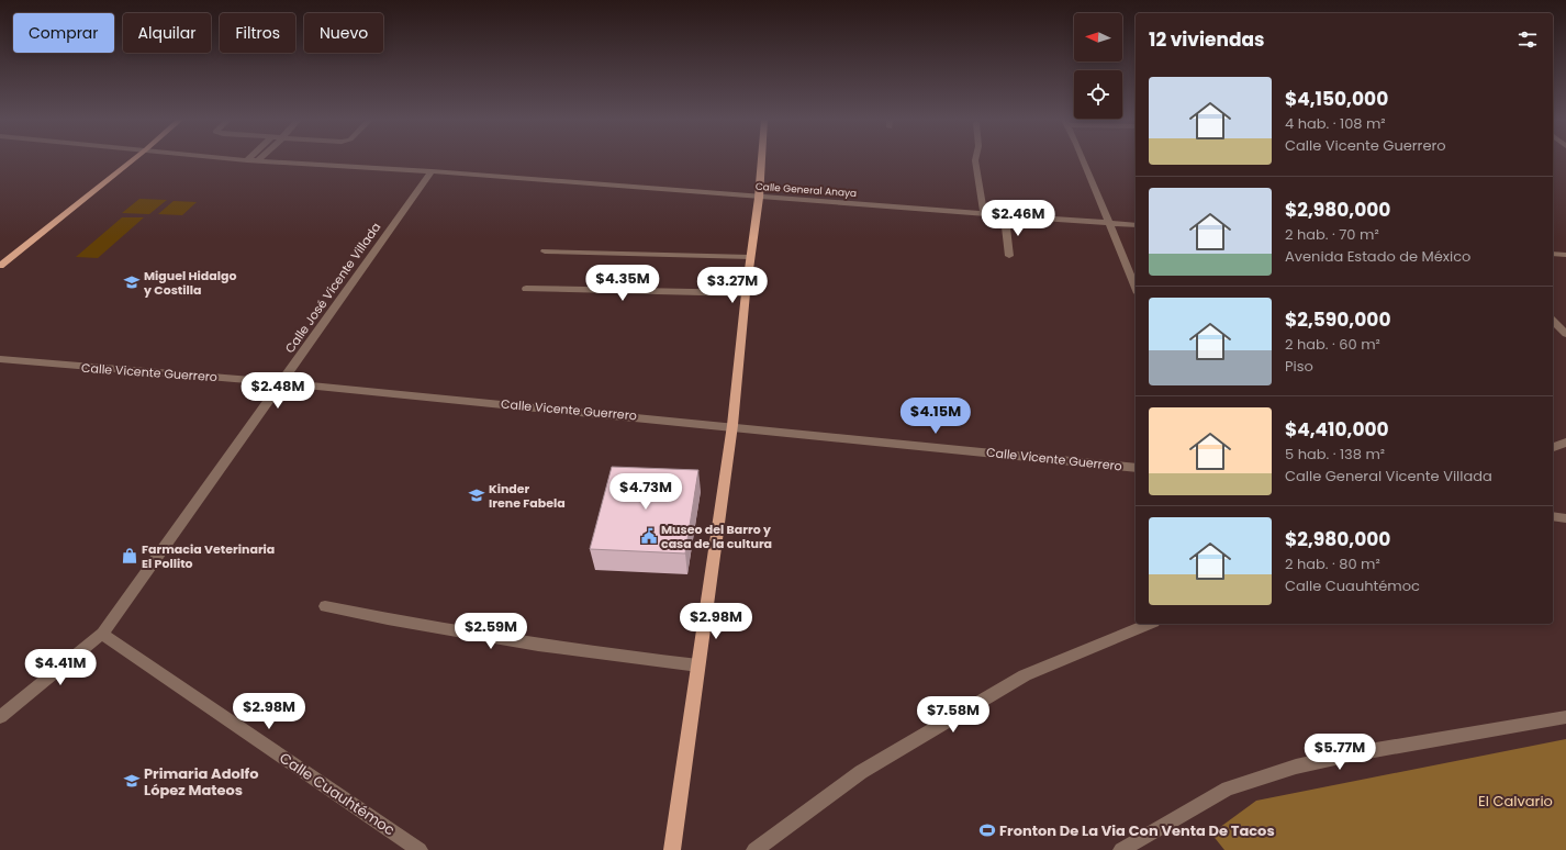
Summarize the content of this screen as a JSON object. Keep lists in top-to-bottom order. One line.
{"streets":{"street":["Calle General Anaya","Calle José Vicente Villada","Calle Vicente Guerrero","Calle Cuauhtémoc"]},"crossings":[["Calle General Anaya","Calle José Vicente Villada"],["Calle José Vicente Villada","Calle Vicente Guerrero"],["Calle José Vicente Villada","Calle Cuauhtémoc"]],"parks":["El Calvario"],"places":{"school or university":["Miguel Hidalgo y Costilla","Kinder Irene Fabela","Primaria Adolfo López Mateos"],"public building":["Museo del Barro y casa de la cultura"],"shop":["Farmacia Veterinaria El Pollito"],"sports":["Fronton De La Via Con Venta De Tacos"]},"north":"left","page":{"chip":["Comprar","Alquilar","Filtros","Nuevo"],"heading":"12 viviendas","list":[{"name":"$4,150,000","note":"4 hab. · 108 m² · Calle Vicente Guerrero"},{"name":"$2,980,000","note":"2 hab. · 70 m² · Avenida Estado de México"},{"name":"$2,590,000","note":"2 hab. · 60 m² · Piso"},{"name":"$4,410,000","note":"5 hab. · 138 m² · Calle General Vicente Villada"},{"name":"$2,980,000","note":"2 hab. · 80 m² · Calle Cuauhtémoc"}],"price":["$2.46M","$4.35M","$3.27M","$2.48M","$4.15M","$4.73M","$2.98M","$2.59M","$4.41M","$2.98M","$7.58M","$5.77M"]}}
